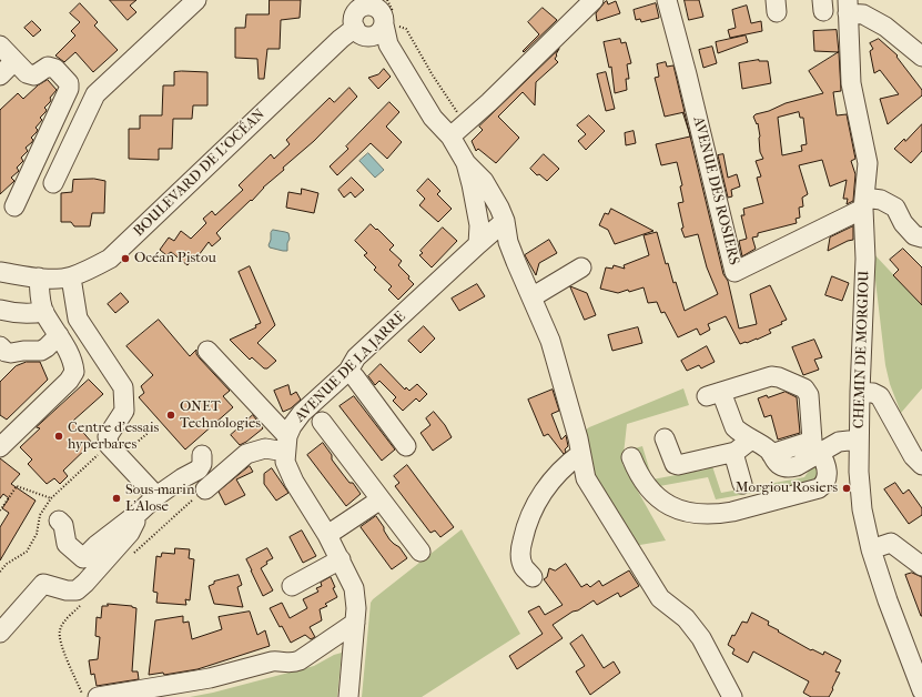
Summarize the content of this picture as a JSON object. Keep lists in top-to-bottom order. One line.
{"streets":{"street":["BOULEVARD DE L'OCÉAN","AVENUE DES ROSIERS","CHEMIN DE MORGIOU","AVENUE DE LA JARRE"]},"crossings":[["AVENUE DES ROSIERS","CHEMIN DE MORGIOU"]],"places":["Océan Pistou","ONET Technologies","Centre d'essais hyperbares","Morgiou Rosiers","Sous-marin L'Alose"]}
